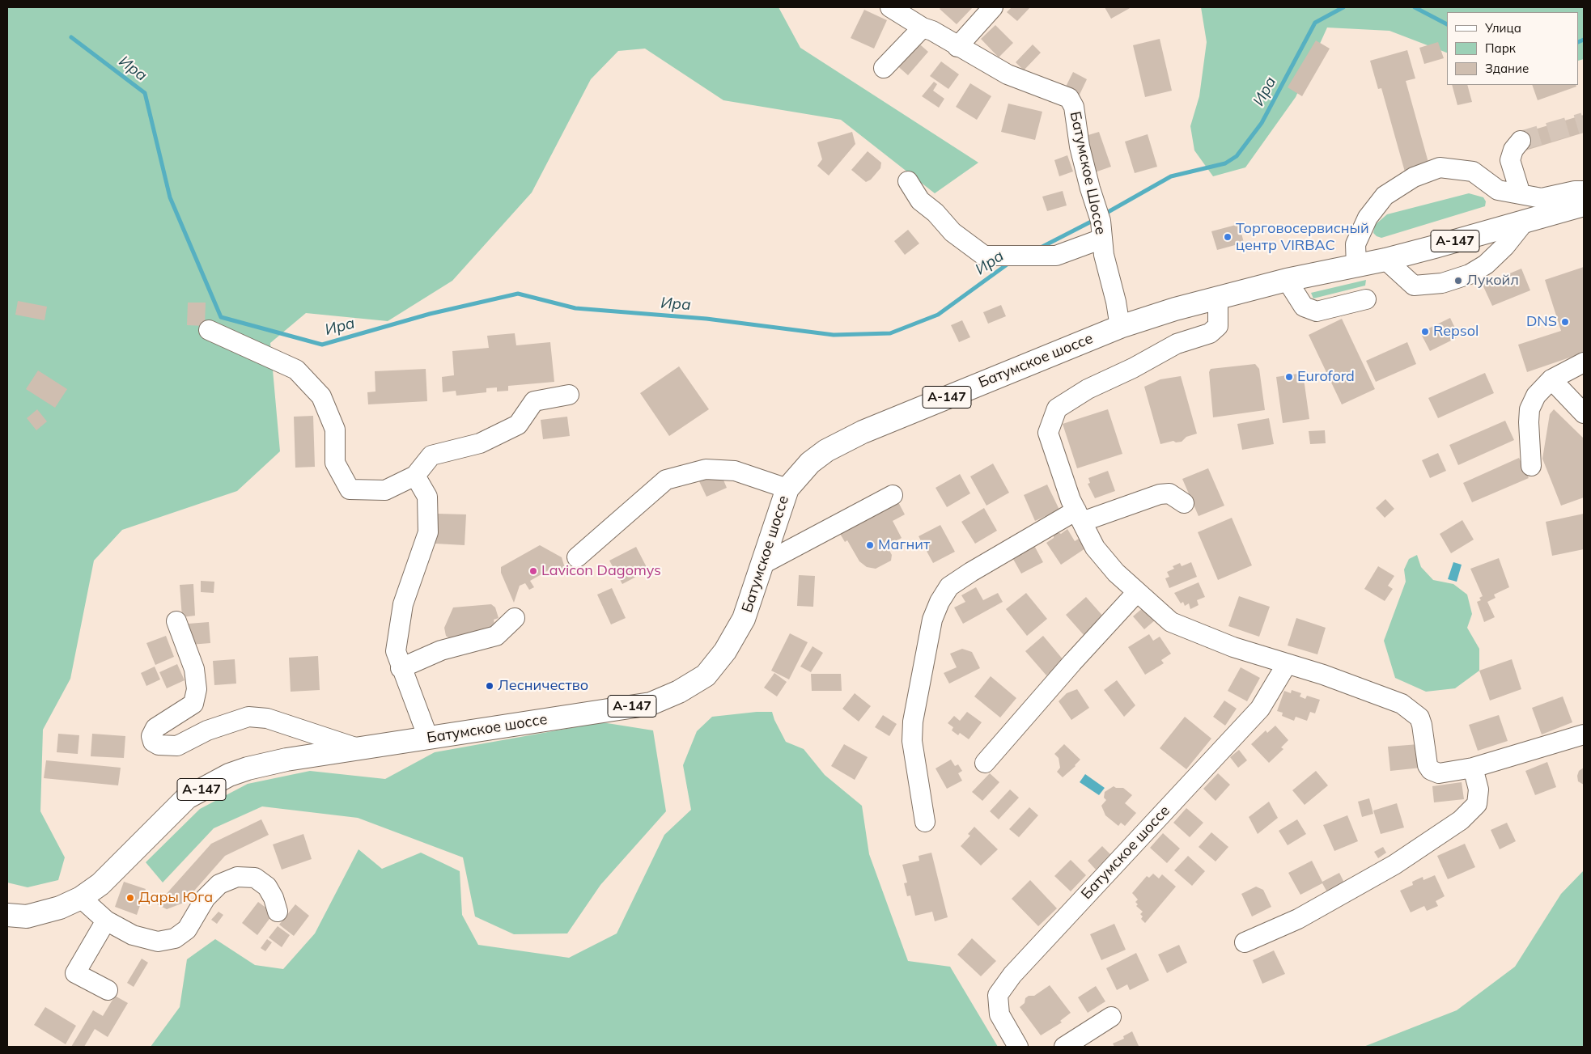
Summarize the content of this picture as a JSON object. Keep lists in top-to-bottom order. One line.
{"streets":{"highway":["А-147","Батумское шоссе"],"street":["Батумское Шоссе"]},"crossings":[["Батумское Шоссе","Батумское шоссе"]],"water":["Ира"],"places":["Торговосервисный центр VIRBAC","Лукойл","DNS","Repsol","Euroford","Магнит","Lavicon Dagomys","Лесничество","Дары Юга"],"legend":["Улица","Парк","Здание"]}
